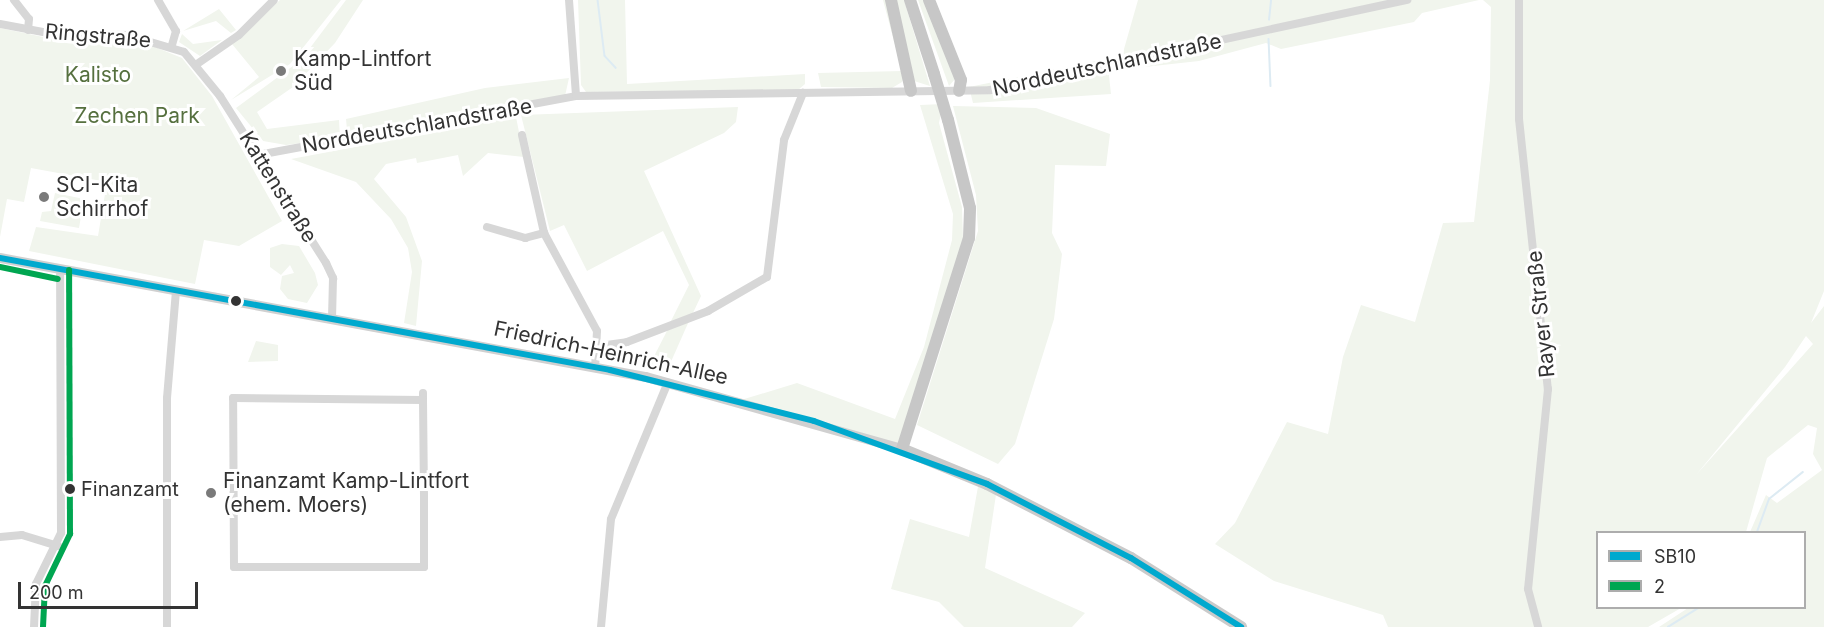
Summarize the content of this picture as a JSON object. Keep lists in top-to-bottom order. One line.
{"streets":{"main road":["Friedrich-Heinrich-Allee"],"street":["Ringstraße","Norddeutschlandstraße","Kattenstraße","Rayer Straße"]},"crossings":[["Ringstraße","Kattenstraße"],["Norddeutschlandstraße","Kattenstraße"],["Kattenstraße","Friedrich-Heinrich-Allee"]],"parks":["Kalisto","Zechen Park"],"places":["Kamp-Lintfort Süd","SCI-Kita Schirrhof","Finanzamt","Finanzamt Kamp-Lintfort (ehem. Moers)"],"lines":["transit line SB10","transit line 2"],"legend":["SB10","2"],"scale_bar":"200 m"}
